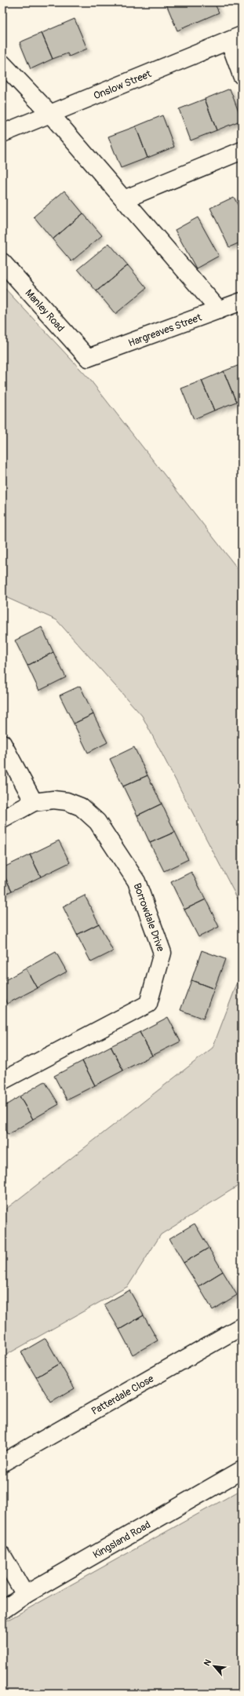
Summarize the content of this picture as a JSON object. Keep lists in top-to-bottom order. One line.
{"streets":{"street":["Onslow Street","Manley Road","Hargreaves Street","Borrowdale Drive","Patterdale Close","Kingsland Road"]},"crossings":[["Manley Road","Hargreaves Street"]],"north":"top left"}
